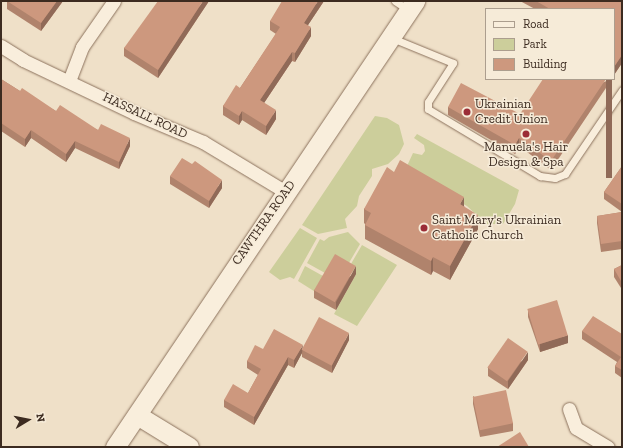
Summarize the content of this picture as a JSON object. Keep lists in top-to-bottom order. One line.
{"streets":{"main road":["CAWTHRA ROAD"],"street":["HASSALL ROAD"]},"crossings":[["HASSALL ROAD","CAWTHRA ROAD"]],"places":["Ukrainian Credit Union","Manuela's Hair Design & Spa","Saint Mary's Ukrainian Catholic Church"],"legend":["Road","Park","Building"],"north":"right"}
